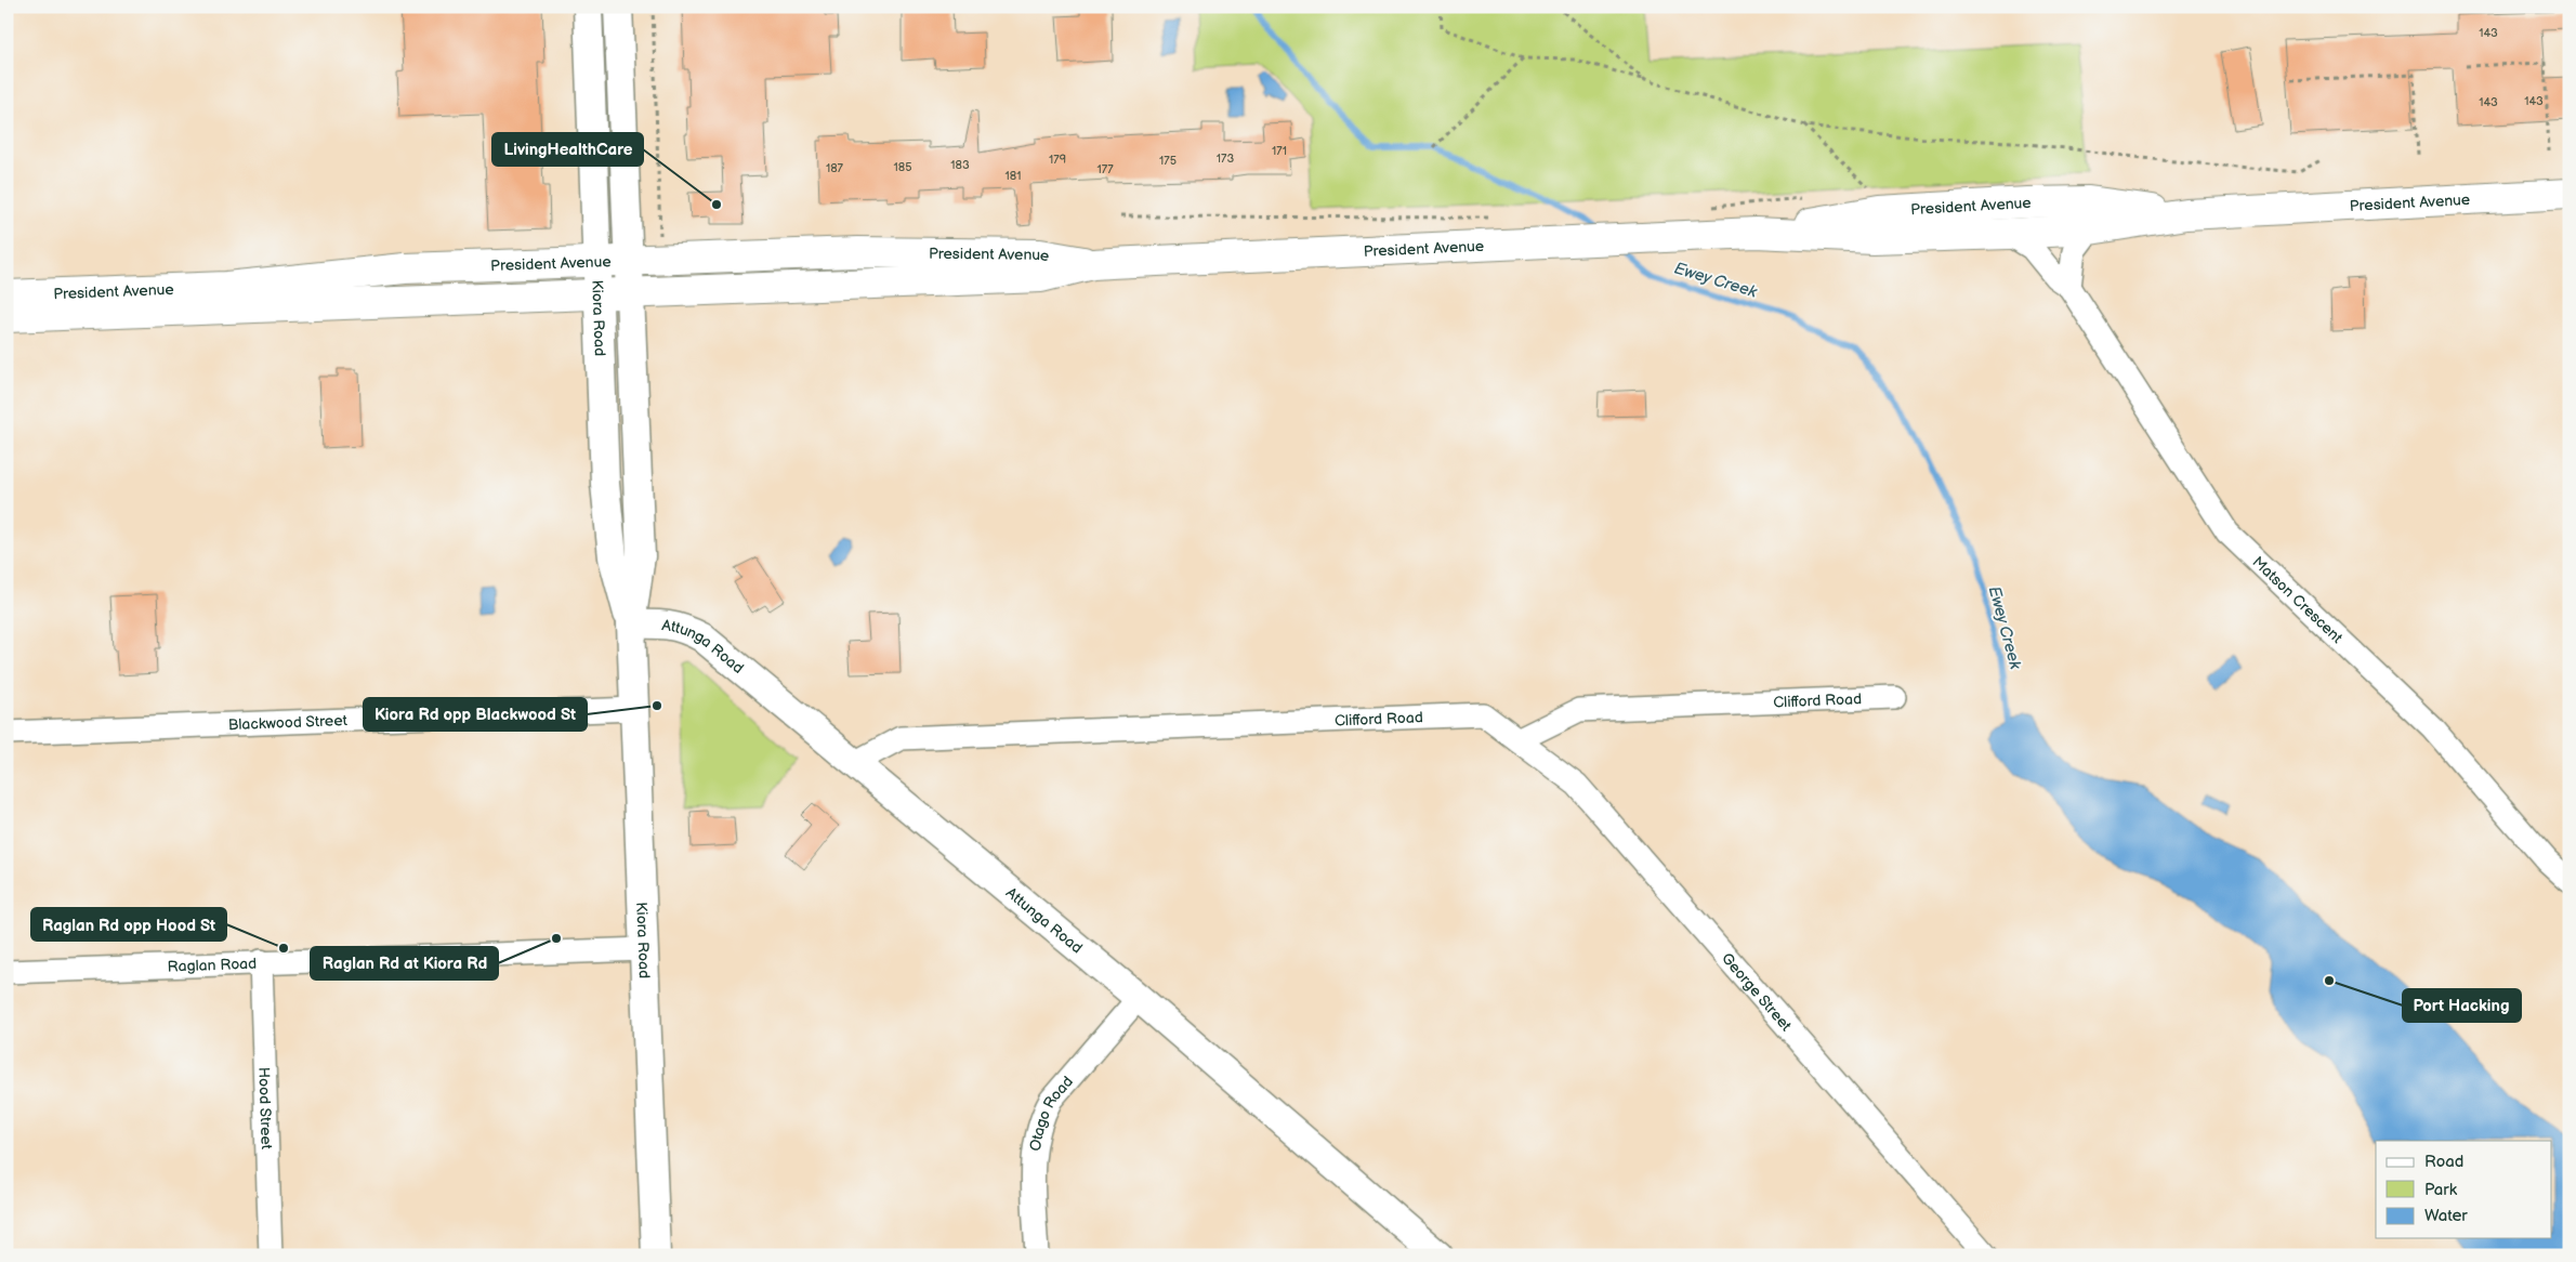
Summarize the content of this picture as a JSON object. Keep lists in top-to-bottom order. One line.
{"streets":{"main road":["President Avenue"],"street":["Kiora Road","Matson Crescent","Attunga Road","Clifford Road","Blackwood Street","Raglan Road","George Street","Hood Street","Otago Road"]},"crossings":[["President Avenue","Kiora Road"],["President Avenue","Matson Crescent"],["Kiora Road","Attunga Road"],["Kiora Road","Blackwood Street"],["Kiora Road","Raglan Road"],["Attunga Road","Clifford Road"],["Attunga Road","Otago Road"],["Clifford Road","George Street"],["Raglan Road","Hood Street"]],"water":["Ewey Creek"],"places":["LivingHealthCare","Kiora Rd opp Blackwood St","Raglan Rd at Kiora Rd","Raglan Rd opp Hood St","Port Hacking"],"house_numbers":["143","143","143","171","173","179","175","183","185","187","177","181"],"legend":["Road","Park","Water"]}
